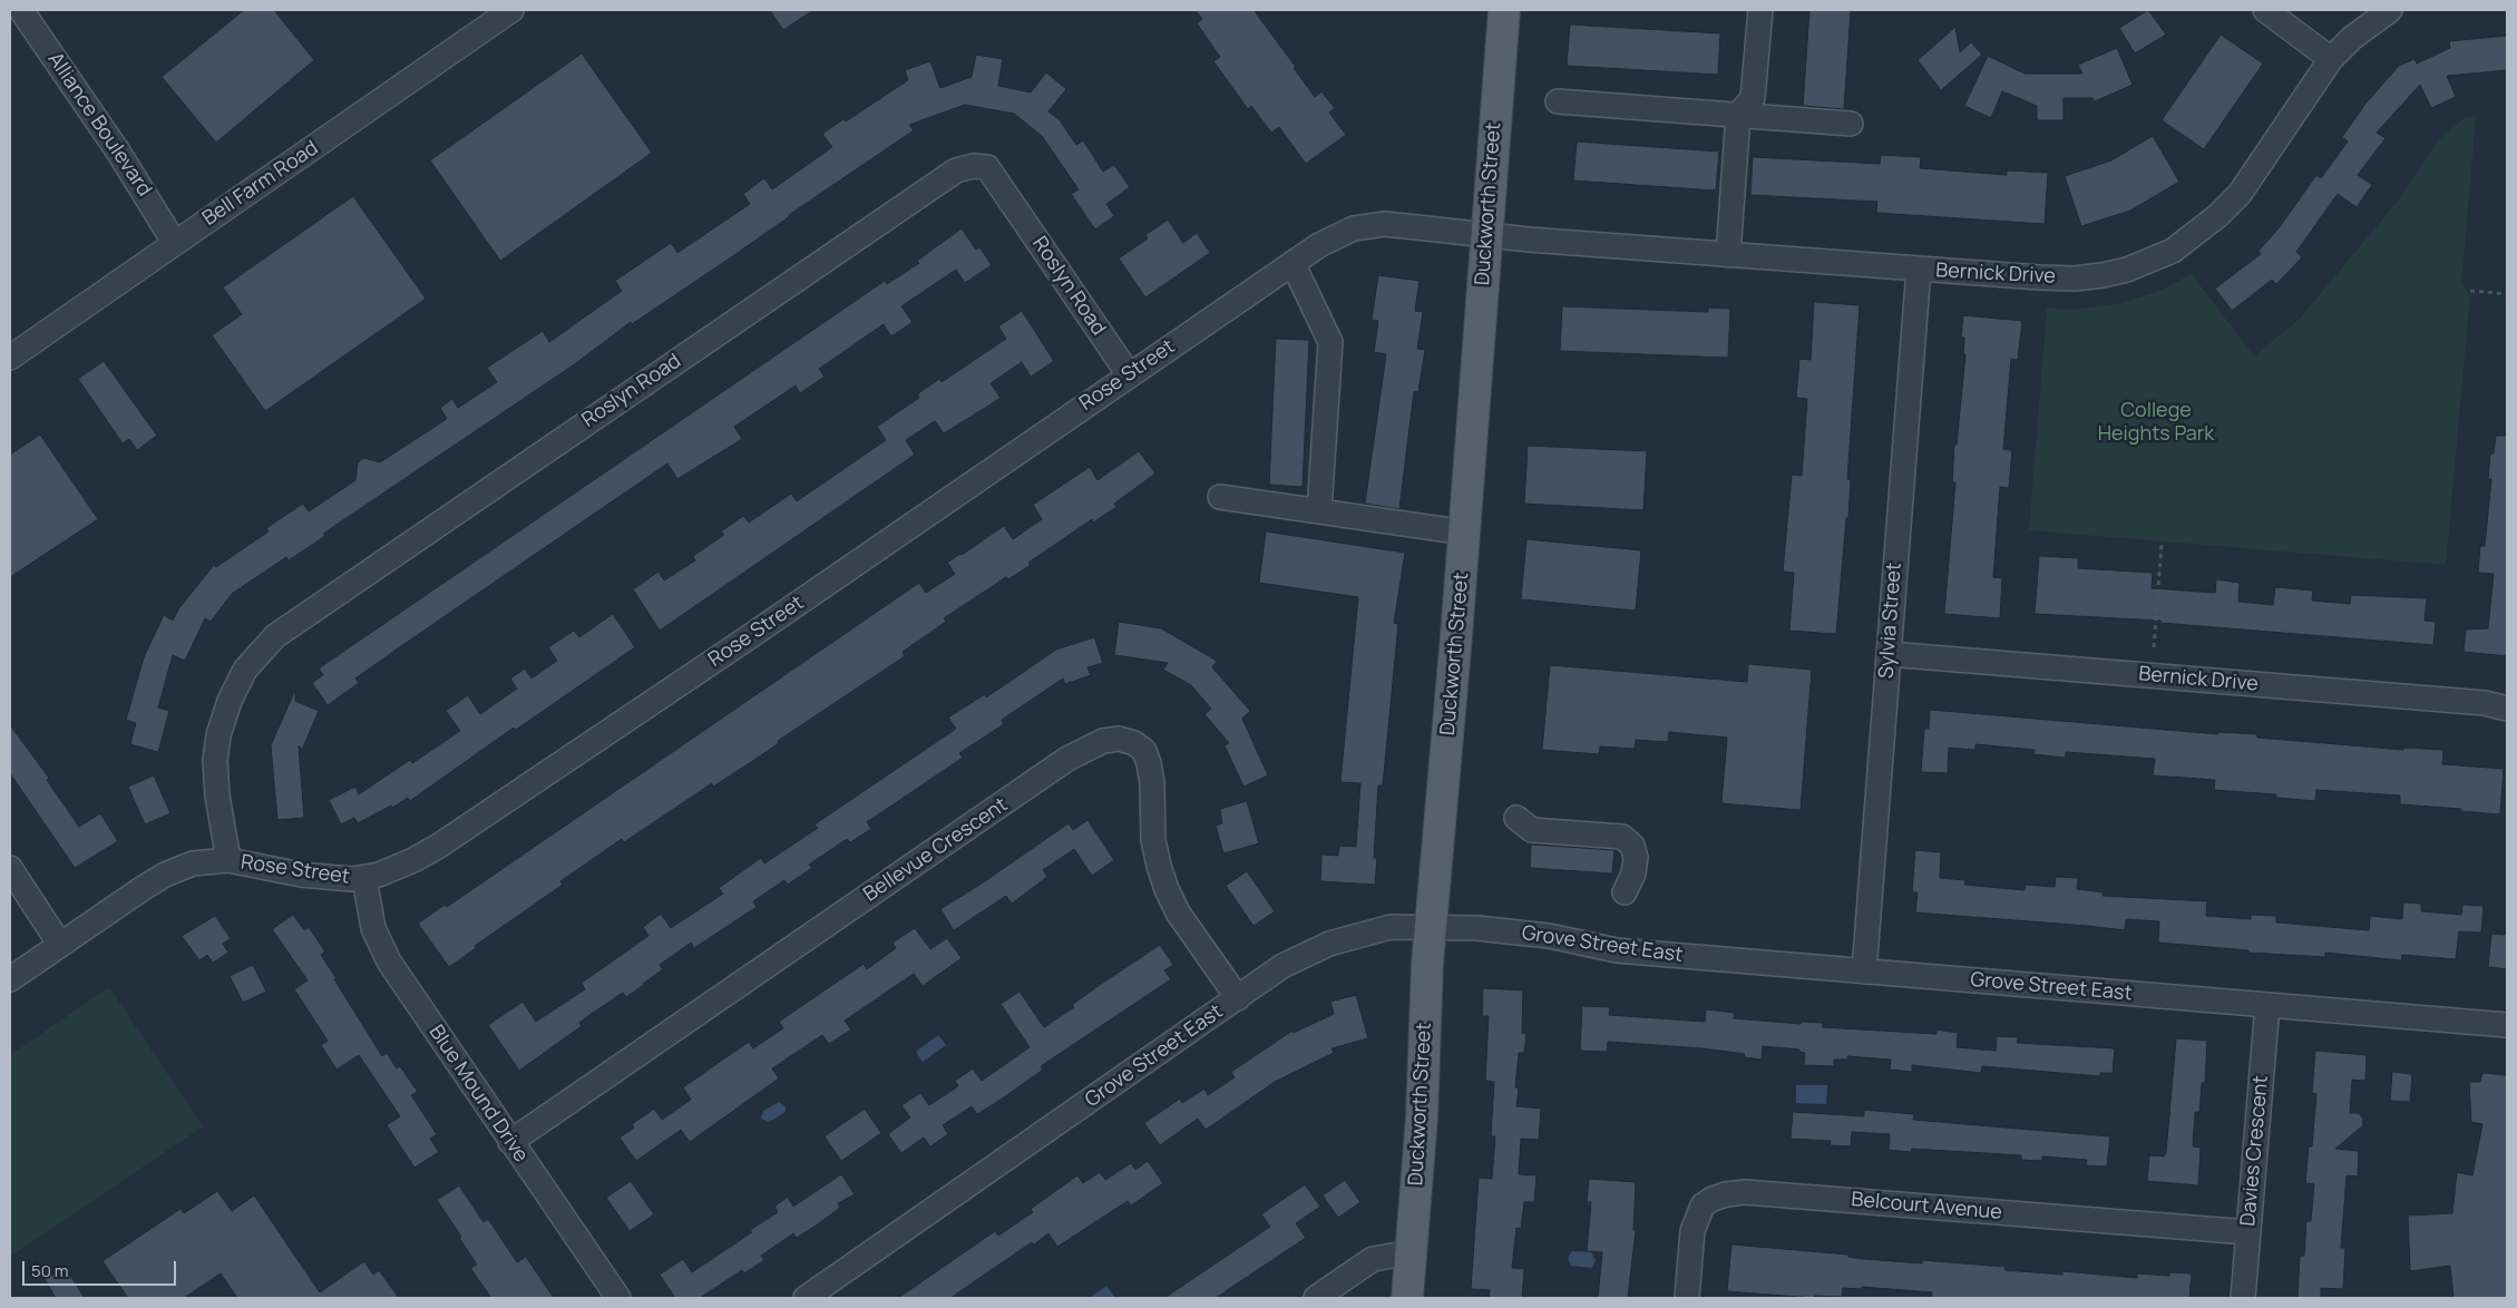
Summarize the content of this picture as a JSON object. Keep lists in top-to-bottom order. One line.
{"streets":{"main road":["Duckworth Street"],"street":["Alliance Boulevard","Bell Farm Road","Bernick Drive","Roslyn Road","Rose Street","Sylvia Street","Bellevue Crescent","Grove Street East","Blue Mound Drive","Davies Crescent","Belcourt Avenue"]},"crossings":[["Alliance Boulevard","Bell Farm Road"],["Duckworth Street","Bernick Drive"],["Duckworth Street","Rose Street"],["Duckworth Street","Grove Street East"],["Bernick Drive","Rose Street"],["Bernick Drive","Sylvia Street"],["Roslyn Road","Rose Street"],["Rose Street","Blue Mound Drive"],["Sylvia Street","Grove Street East"],["Bellevue Crescent","Grove Street East"],["Bellevue Crescent","Blue Mound Drive"],["Grove Street East","Davies Crescent"],["Davies Crescent","Belcourt Avenue"]],"parks":["College Heights Park"],"scale_bar":"50 m"}
